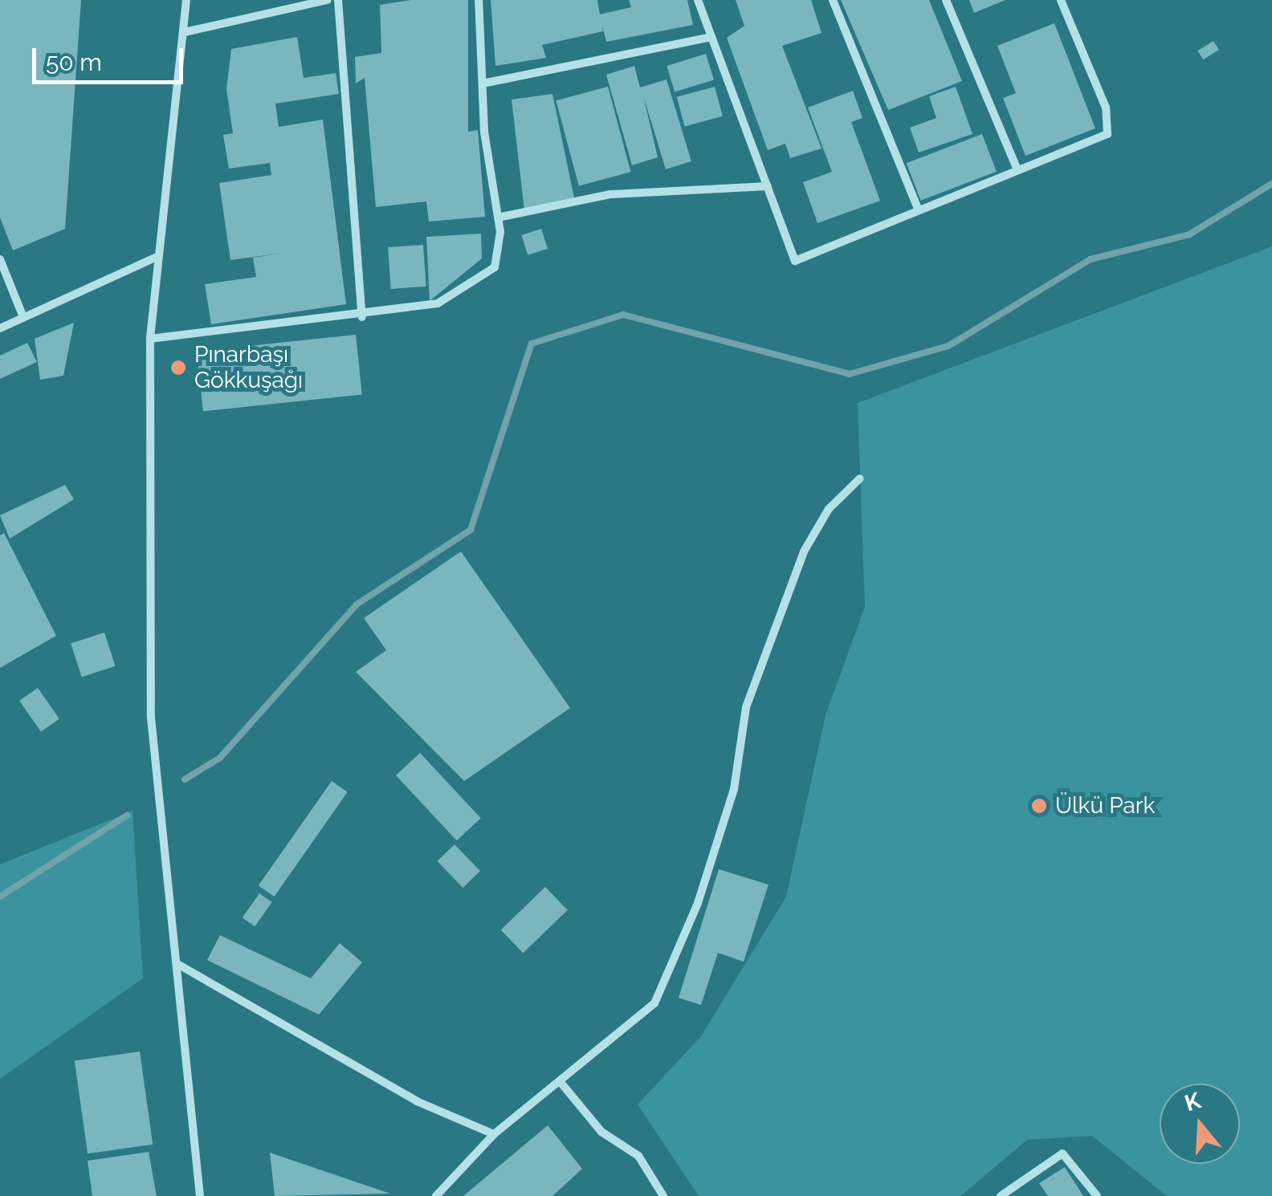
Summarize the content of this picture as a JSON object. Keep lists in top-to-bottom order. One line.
{"places":["Pınarbaşı Gökkuşağı","Ülkü Park"],"scale_bar":"50 m","north":"top"}
